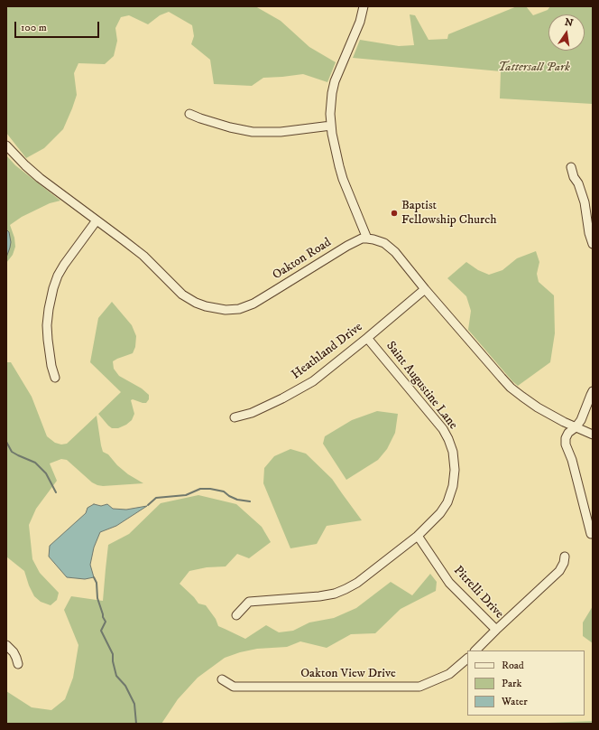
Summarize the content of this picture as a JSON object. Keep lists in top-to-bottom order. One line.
{"streets":{"street":["Oakton Road","Heathland Drive","Saint Augustine Lane","Pitrelli Drive","Oakton View Drive"]},"crossings":[["Heathland Drive","Saint Augustine Lane"],["Saint Augustine Lane","Pitrelli Drive"]],"parks":["Tattersall Park"],"places":["Baptist Fellowship Church"],"legend":["Road","Park","Water"],"scale_bar":"100 m","north":"top"}
